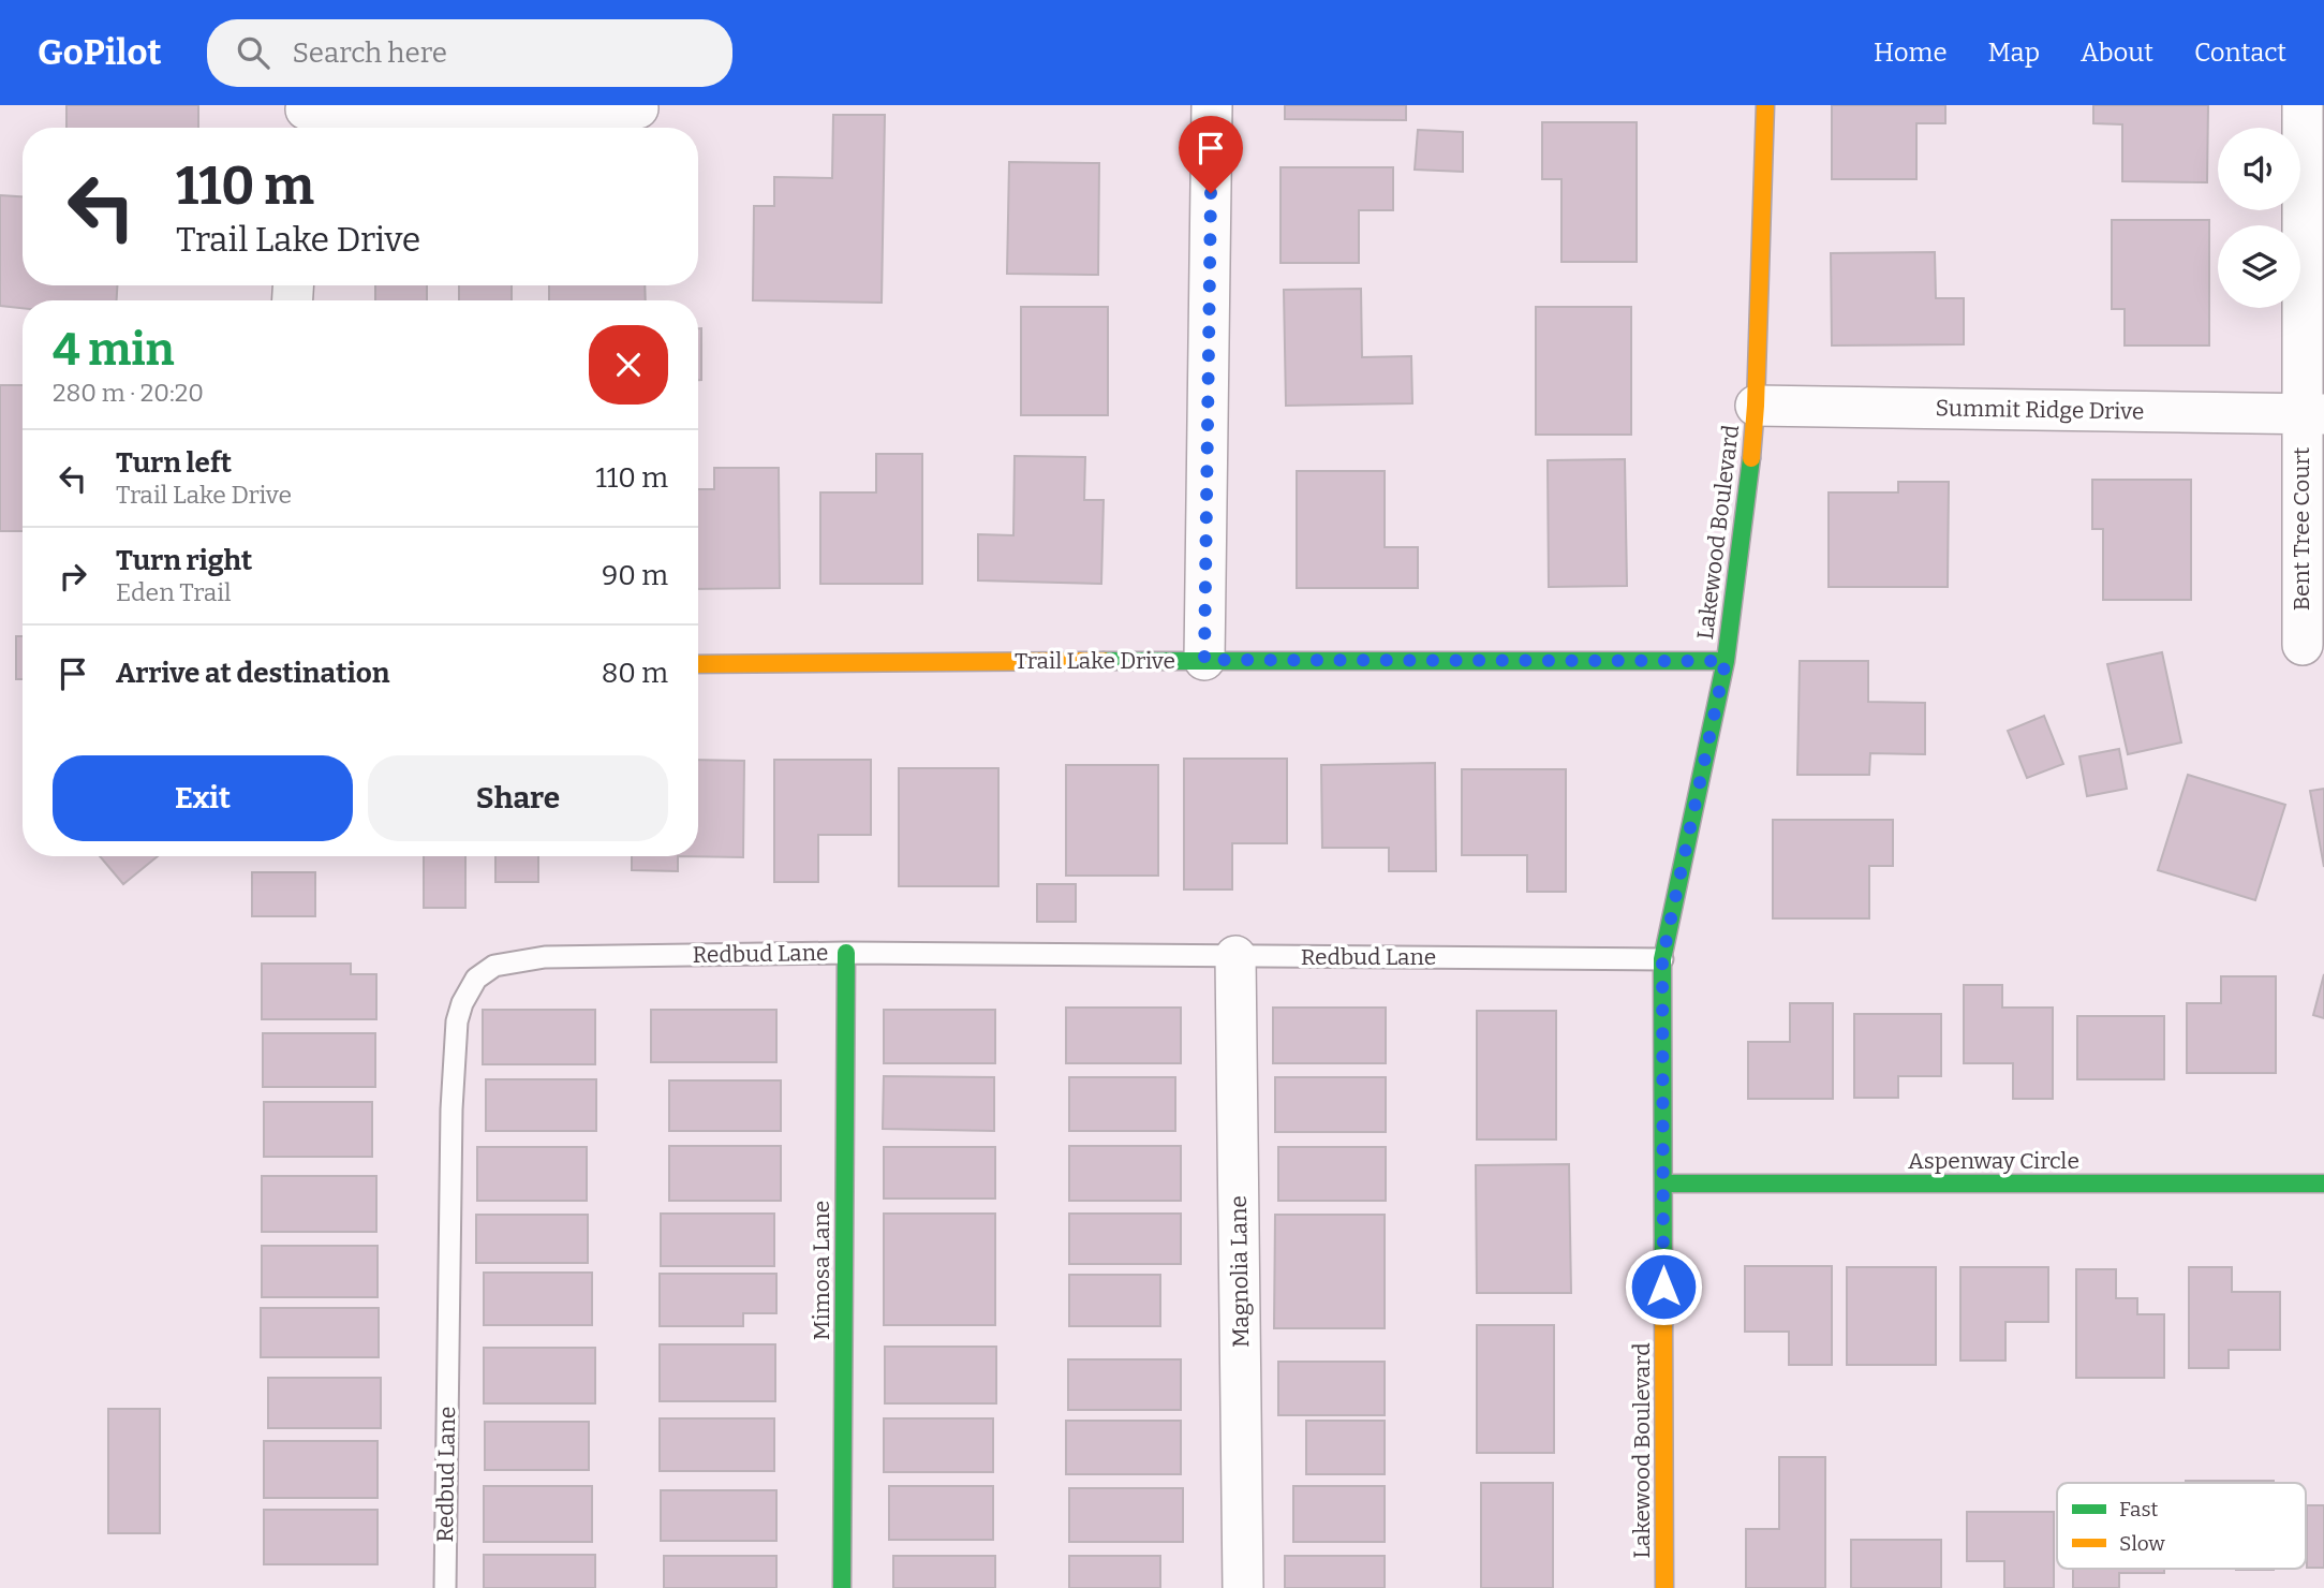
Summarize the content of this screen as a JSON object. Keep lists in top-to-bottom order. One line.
{"streets":{"street":["Summit Ridge Drive","Bent Tree Court","Lakewood Boulevard","Trail Lake Drive","Aspenway Circle","Mimosa Lane","Magnolia Lane"],"lane":["Redbud Lane"]},"crossings":[["Summit Ridge Drive","Bent Tree Court"],["Summit Ridge Drive","Lakewood Boulevard"],["Lakewood Boulevard","Trail Lake Drive"],["Lakewood Boulevard","Redbud Lane"],["Lakewood Boulevard","Aspenway Circle"],["Redbud Lane","Mimosa Lane"],["Redbud Lane","Magnolia Lane"]],"legend":["Fast","Slow"],"page":{"header":"GoPilot","search":"Search here","nav":["Home","Map","About","Contact"],"turn":["110 m","Trail Lake Drive"],"heading":["4 min","280 m · 20:20"],"list":[{"name":"Turn left","note":"Trail Lake Drive","value":"110 m"},{"name":"Turn right","note":"Eden Trail","value":"90 m"},{"name":"Arrive at destination","value":"80 m"}],"buttons":["Exit","Share"]}}
